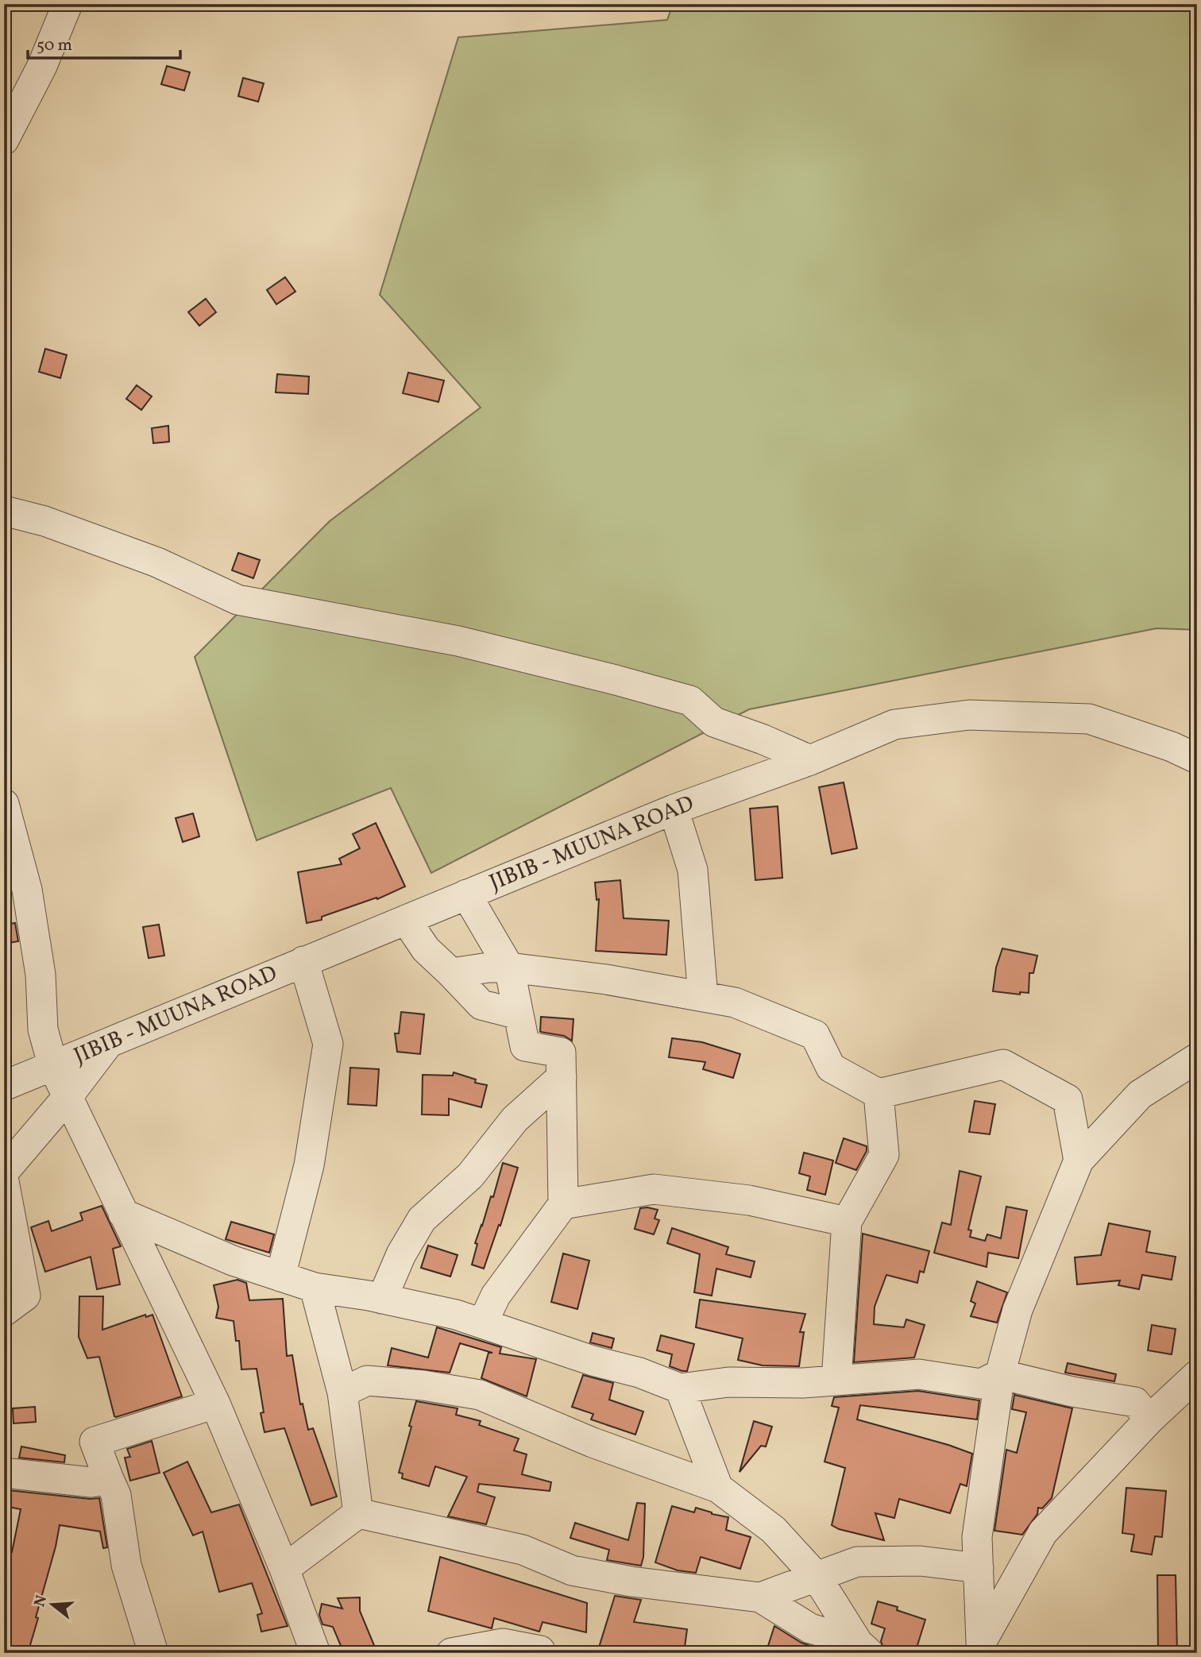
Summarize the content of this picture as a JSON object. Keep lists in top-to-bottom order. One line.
{"streets":{"street":["JIBIB - MUUNA ROAD"]},"scale_bar":"50 m","north":"left"}
